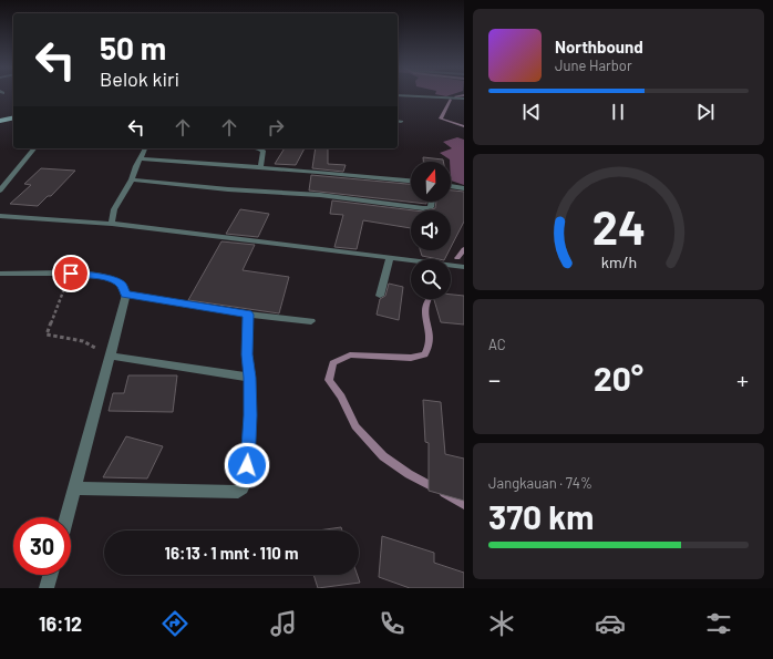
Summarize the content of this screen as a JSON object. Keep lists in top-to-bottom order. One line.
{"north":"top","page":{"turn":["50 m","Belok kiri"],"song":["Northbound","June Harbor"],"tile":["AC",["Jangkauan · 74%","370 km"]],"heat":["−","20°","+"],"limit":"30","trip":"16:13 · 1 mnt · 110 m","tabs":"16:12","gauge":["24","km/h"]}}
